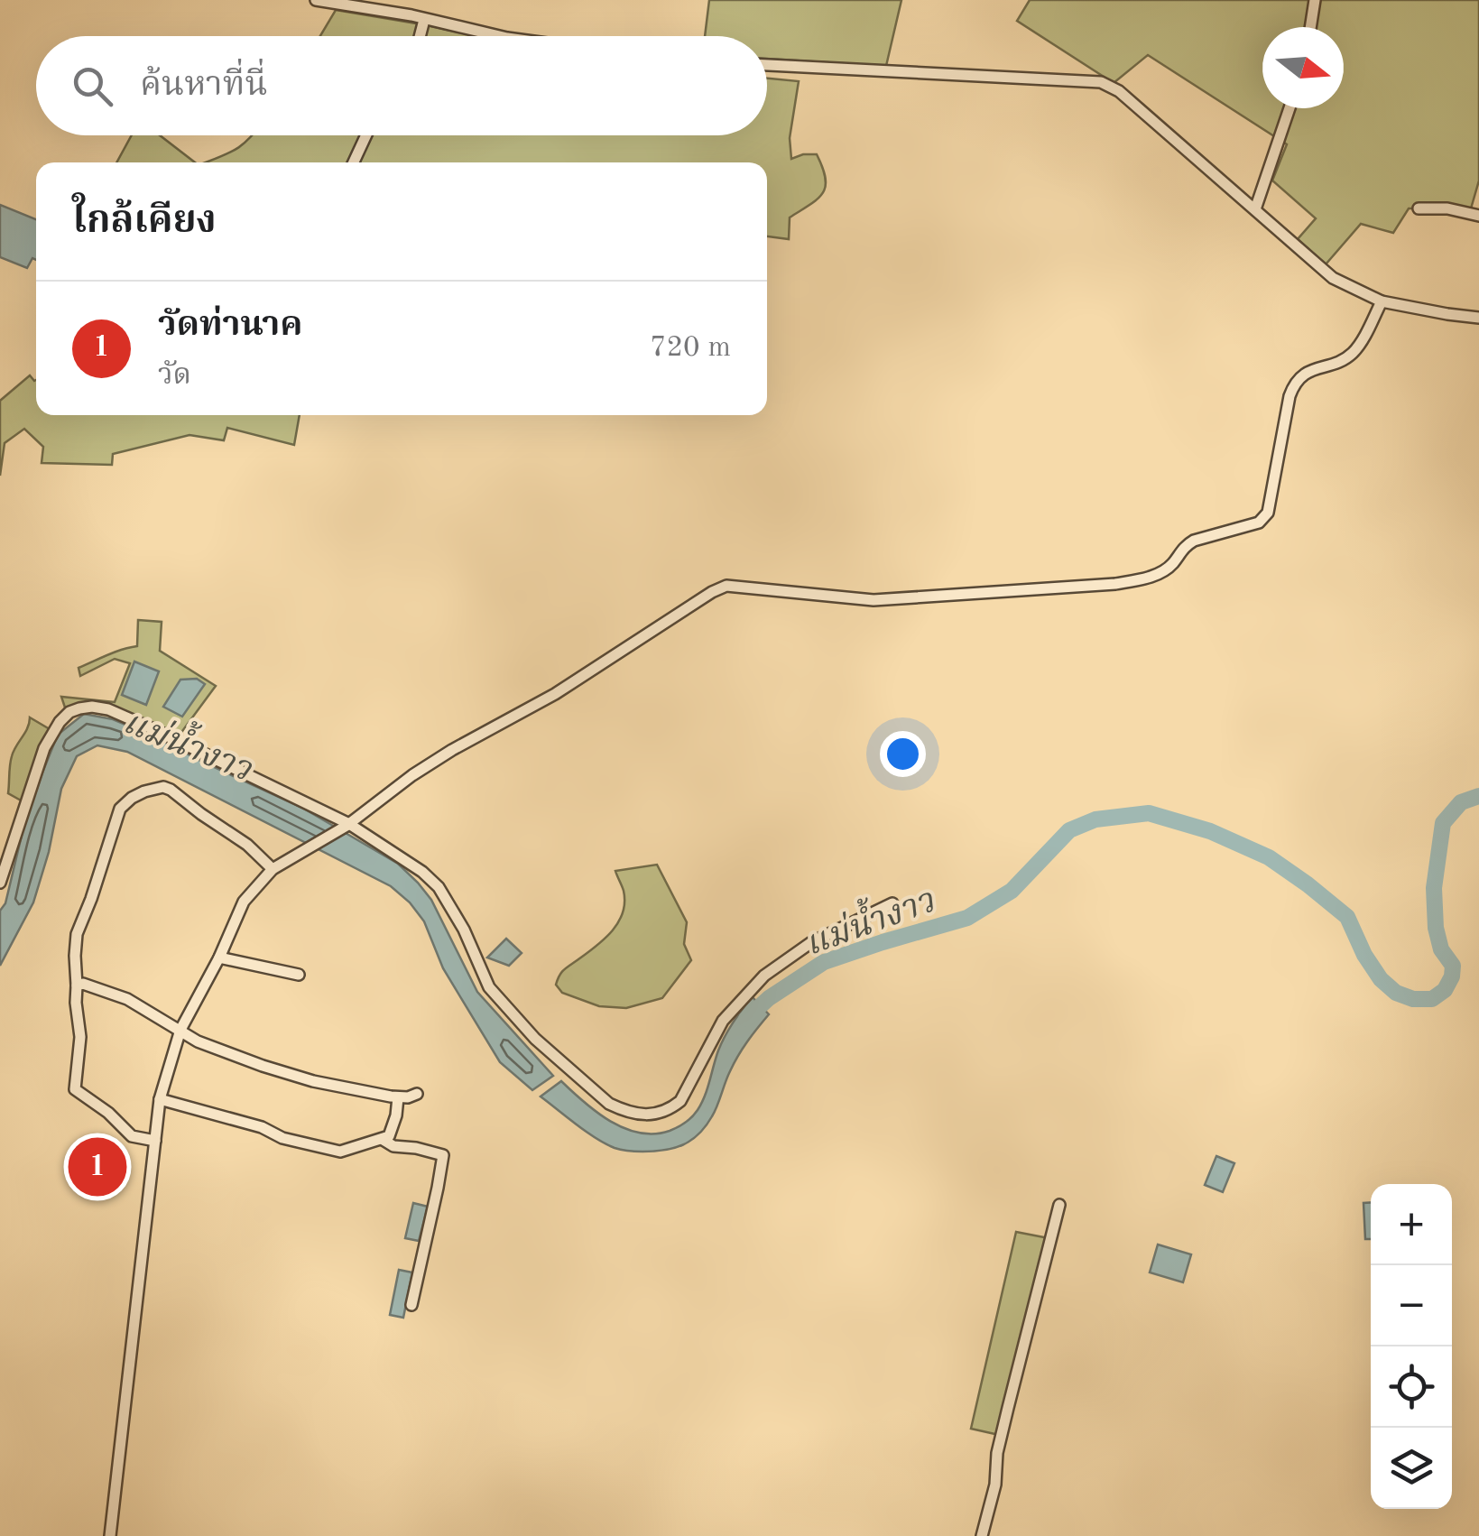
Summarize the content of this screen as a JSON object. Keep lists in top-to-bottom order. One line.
{"water":["แม่น้ำงาว"],"north":"right","page":{"search":"ค้นหาที่นี่","heading":"ใกล้เคียง","list":[{"mark":"1","name":"วัดท่านาค","note":"วัด","value":"720 m"}],"pins":"1","map_buttons":["+","−"]}}
